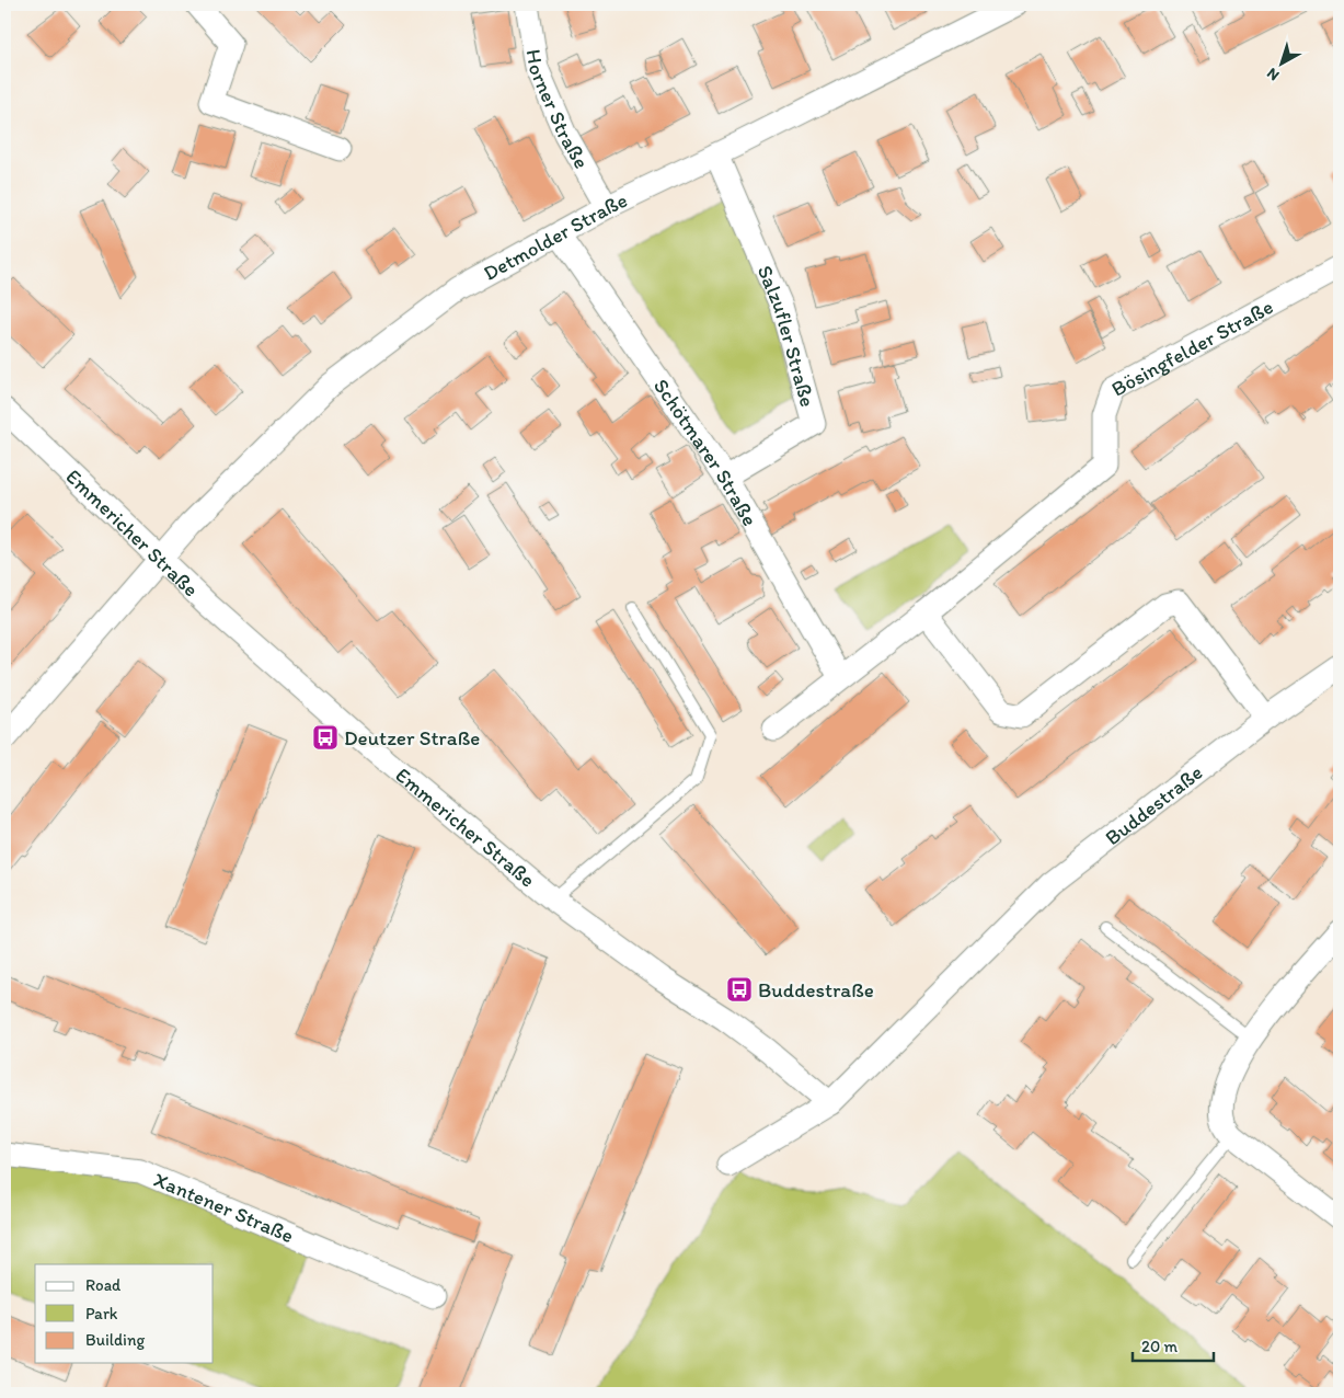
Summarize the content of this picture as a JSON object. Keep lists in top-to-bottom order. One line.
{"streets":{"street":["Horner Straße","Detmolder Straße","Salzufler Straße","Bösingfelder Straße","Schötmarer Straße","Emmericher Straße","Buddestraße","Xantener Straße"]},"crossings":[["Horner Straße","Detmolder Straße"],["Detmolder Straße","Salzufler Straße"],["Detmolder Straße","Schötmarer Straße"],["Detmolder Straße","Emmericher Straße"],["Salzufler Straße","Schötmarer Straße"],["Bösingfelder Straße","Schötmarer Straße"],["Emmericher Straße","Buddestraße"]],"places":{"bus stop":["Deutzer Straße","Buddestraße"]},"legend":["Road","Park","Building"],"scale_bar":"20 m","north":"bottom left"}
